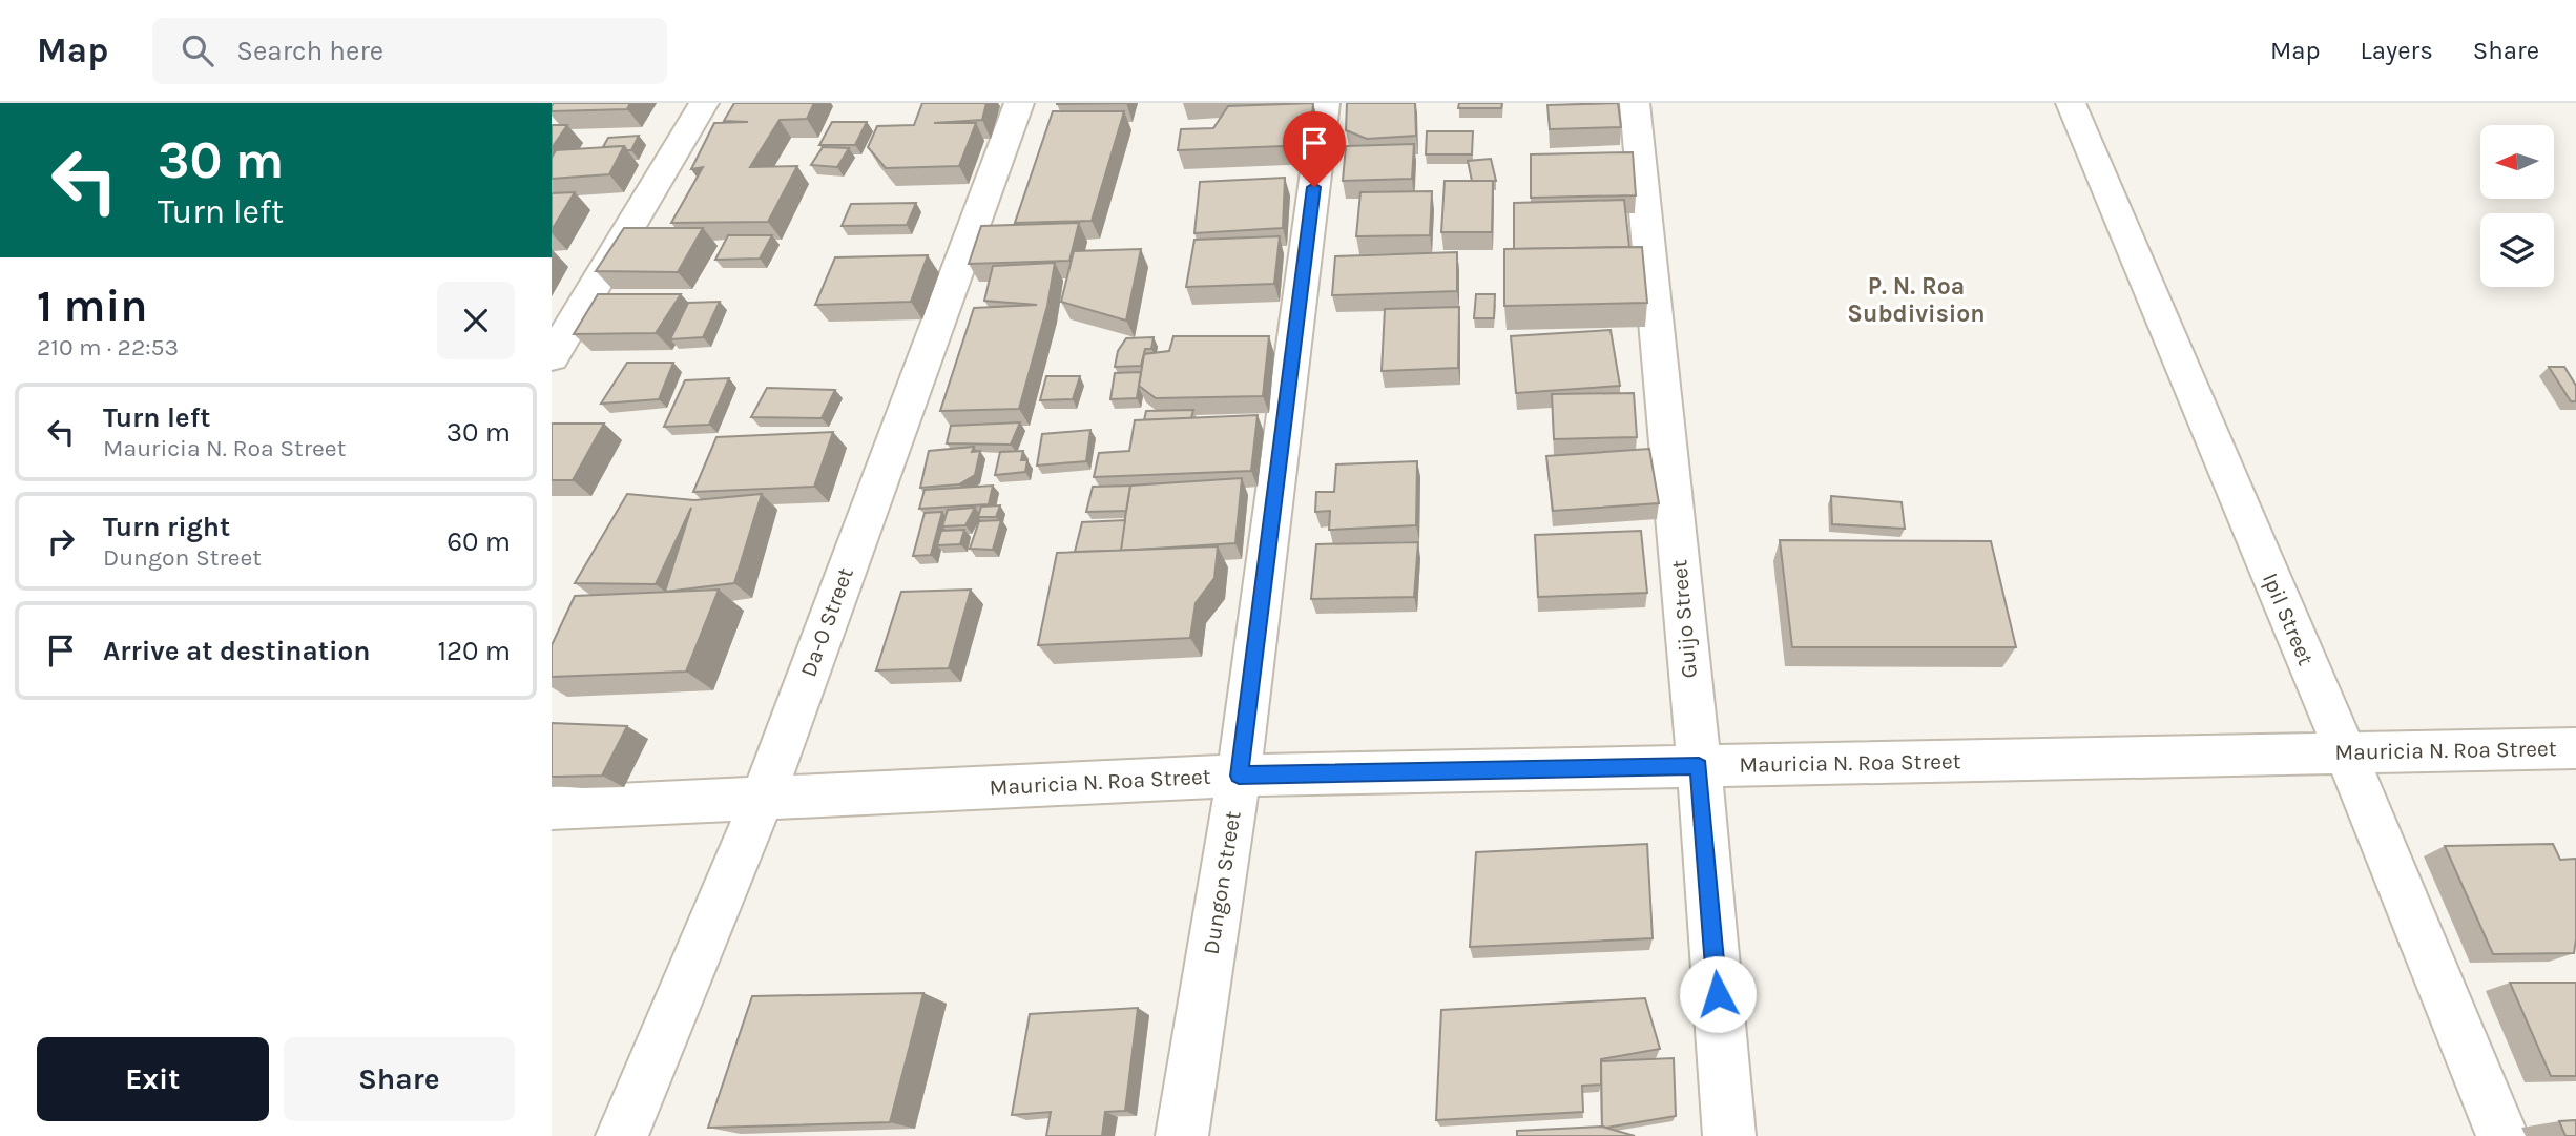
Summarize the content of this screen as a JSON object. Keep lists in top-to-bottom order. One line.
{"streets":{"street":["Guijo Street","Ipil Street","Da-O Street","Mauricia N. Roa Street","Dungon Street"]},"crossings":[["Guijo Street","Mauricia N. Roa Street"],["Ipil Street","Mauricia N. Roa Street"],["Da-O Street","Mauricia N. Roa Street"],["Mauricia N. Roa Street","Dungon Street"]],"districts":["P. N. Roa Subdivision"],"north":"left","page":{"header":"Map","search":"Search here","nav":["Map","Layers","Share"],"turn":["30 m","Turn left"],"heading":["1 min","210 m · 22:53"],"list":[{"name":"Turn left","note":"Mauricia N. Roa Street","value":"30 m"},{"name":"Turn right","note":"Dungon Street","value":"60 m"},{"name":"Arrive at destination","value":"120 m"}],"buttons":["Exit","Share"]}}
